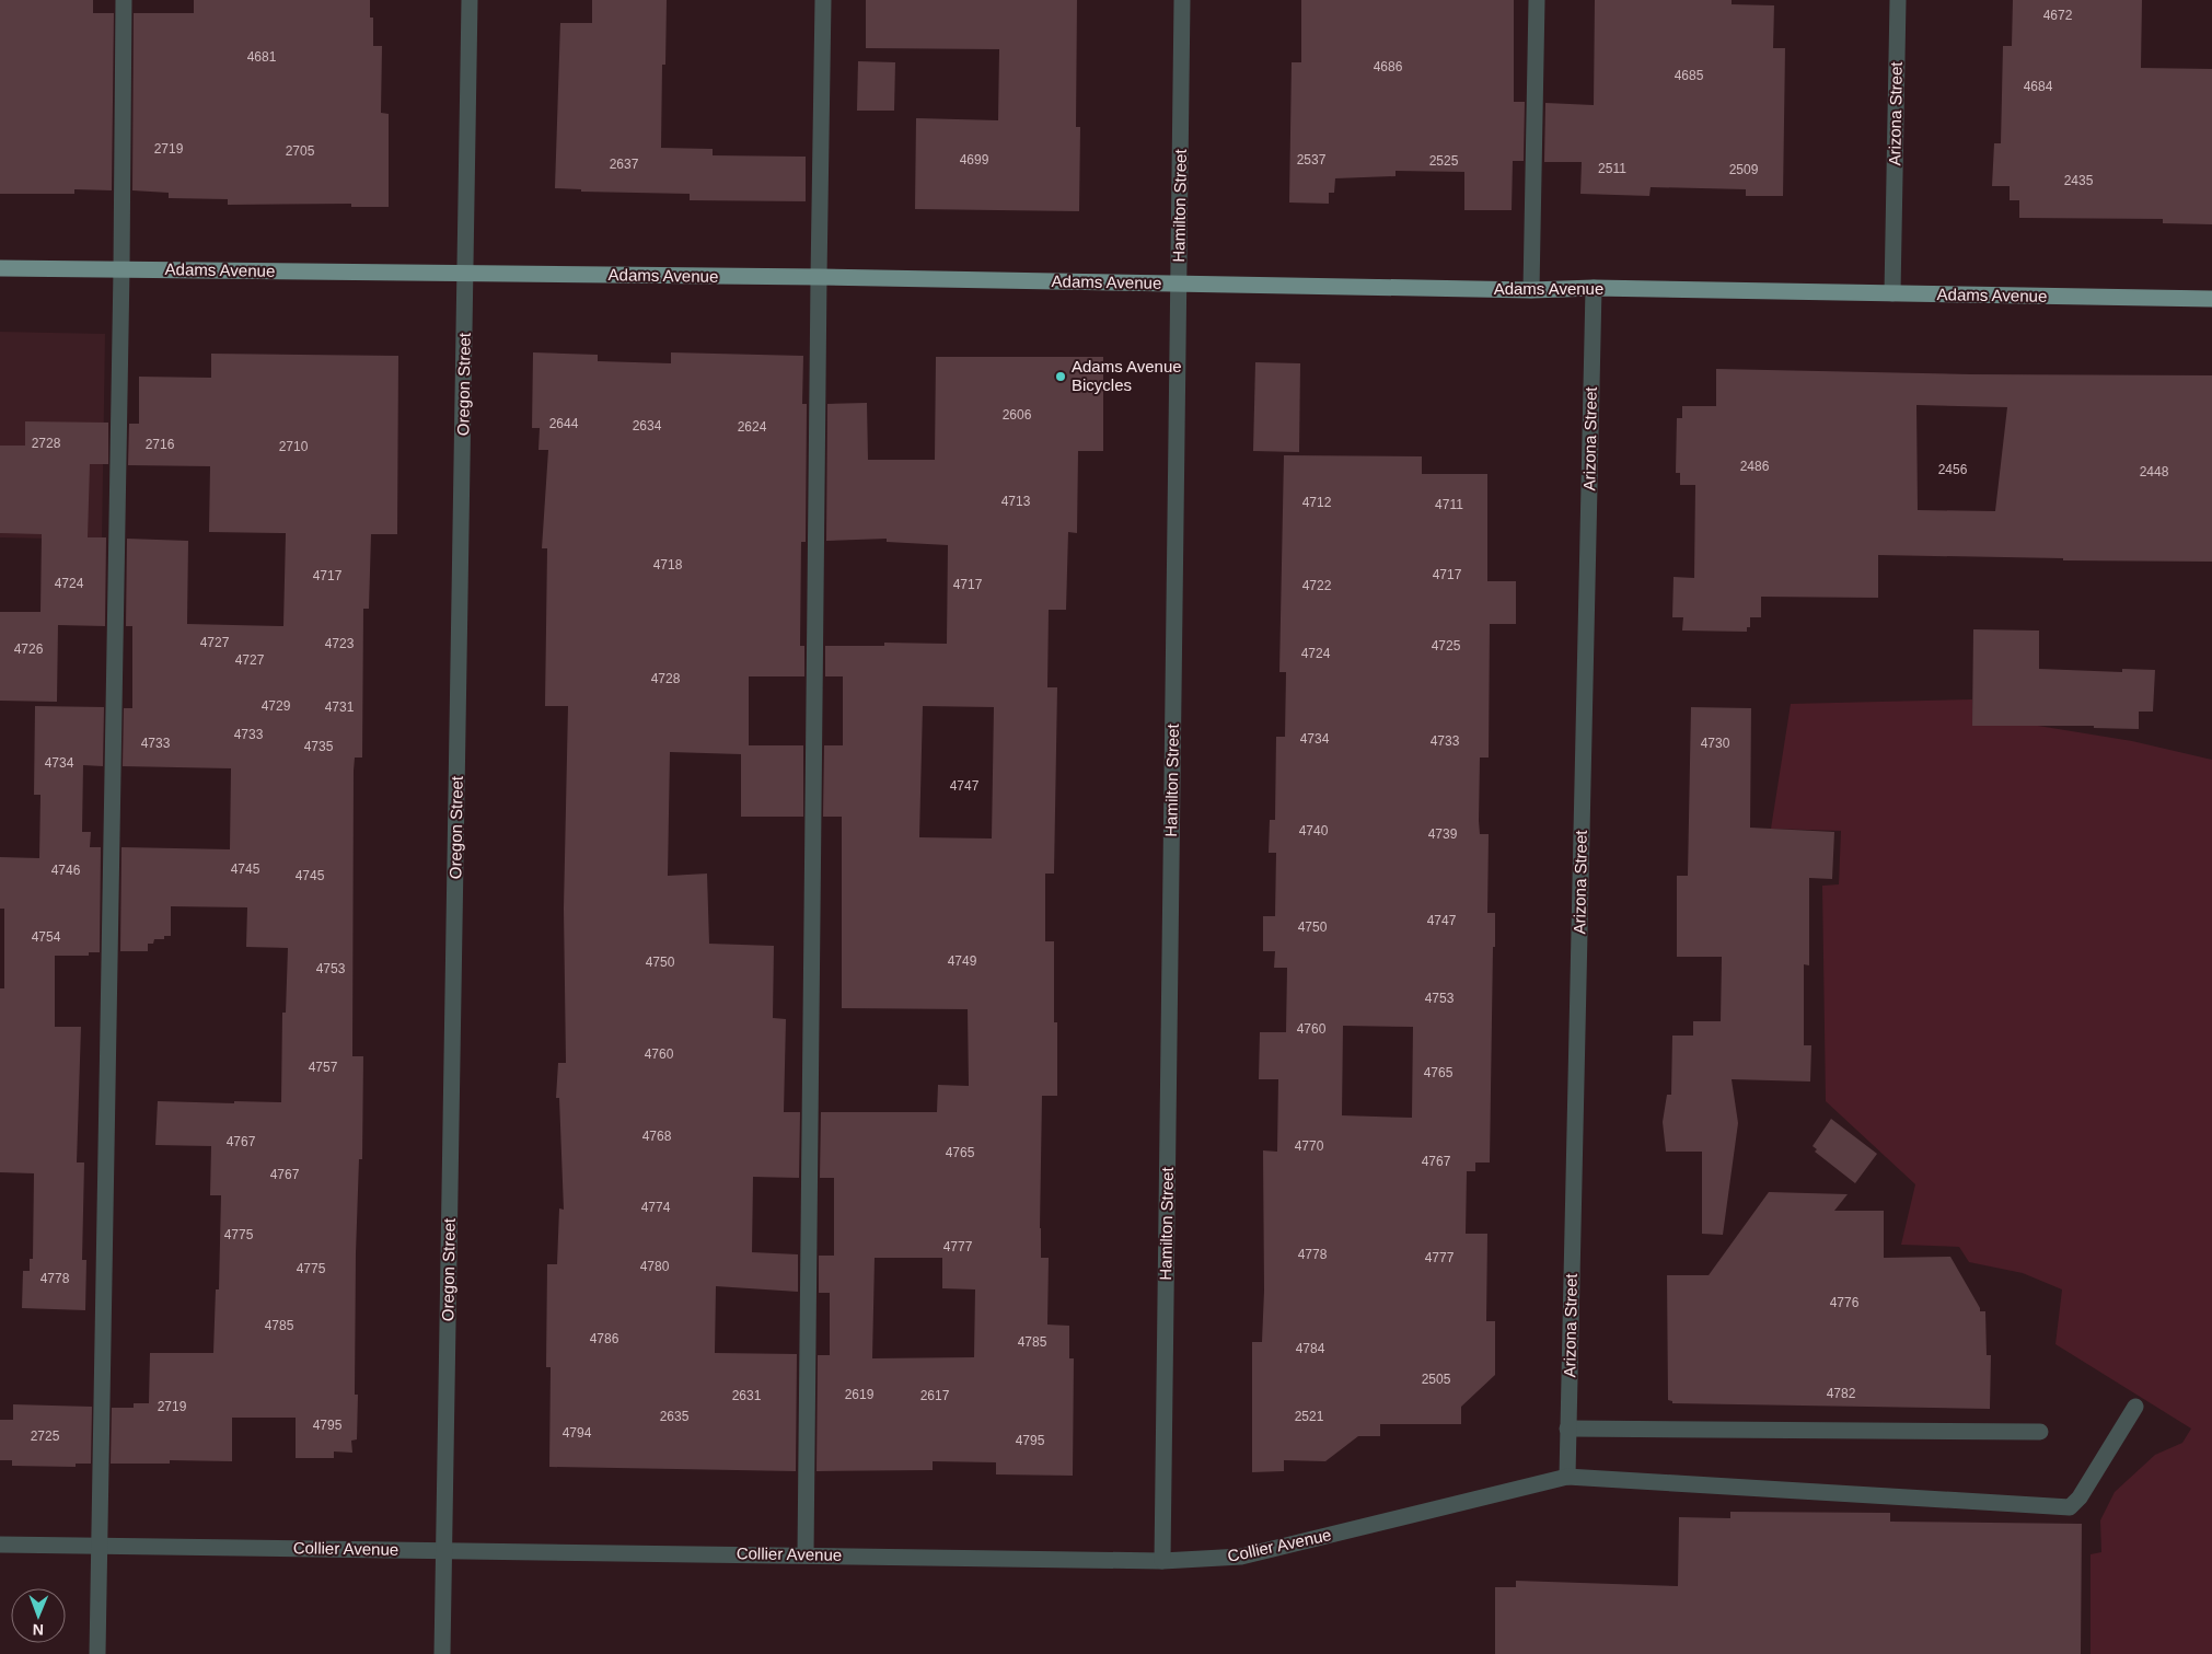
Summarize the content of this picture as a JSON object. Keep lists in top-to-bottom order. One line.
{"streets":{"main road":["Adams Avenue"],"street":["Arizona Street","Hamilton Street","Oregon Street","Collier Avenue"]},"crossings":[["Arizona Street","Adams Avenue"],["Arizona Street","Collier Avenue"],["Hamilton Street","Adams Avenue"],["Hamilton Street","Collier Avenue"],["Adams Avenue","Oregon Street"],["Oregon Street","Collier Avenue"]],"places":["Adams Avenue Bicycles"],"house_numbers":["4672","4681","4686","4685","4684","2719","2705","4699","2537","2525","2637","2511","2509","2435","2606","2644","2634","2624","2728","2716","2710","2486","2456","2448","4713","4712","4711","4718","4717","4717","4724","4717","4722","4727","4723","4725","4726","4724","4727","4728","4729","4731","4733","4734","4733","4733","4730","4735","4734","4747","4740","4739","4745","4746","4745","4747","4750","4754","4749","4750","4753","4753","4760","4760","4757","4765","4768","4767","4770","4765","4767","4767","4774","4775","4777","4778","4777","4780","4775","4778","4776","4785","4786","4785","4784","2505","4782","2619","2631","2617","2719","2635","2521","4795","4794","2725","4795"],"north":"bottom"}
